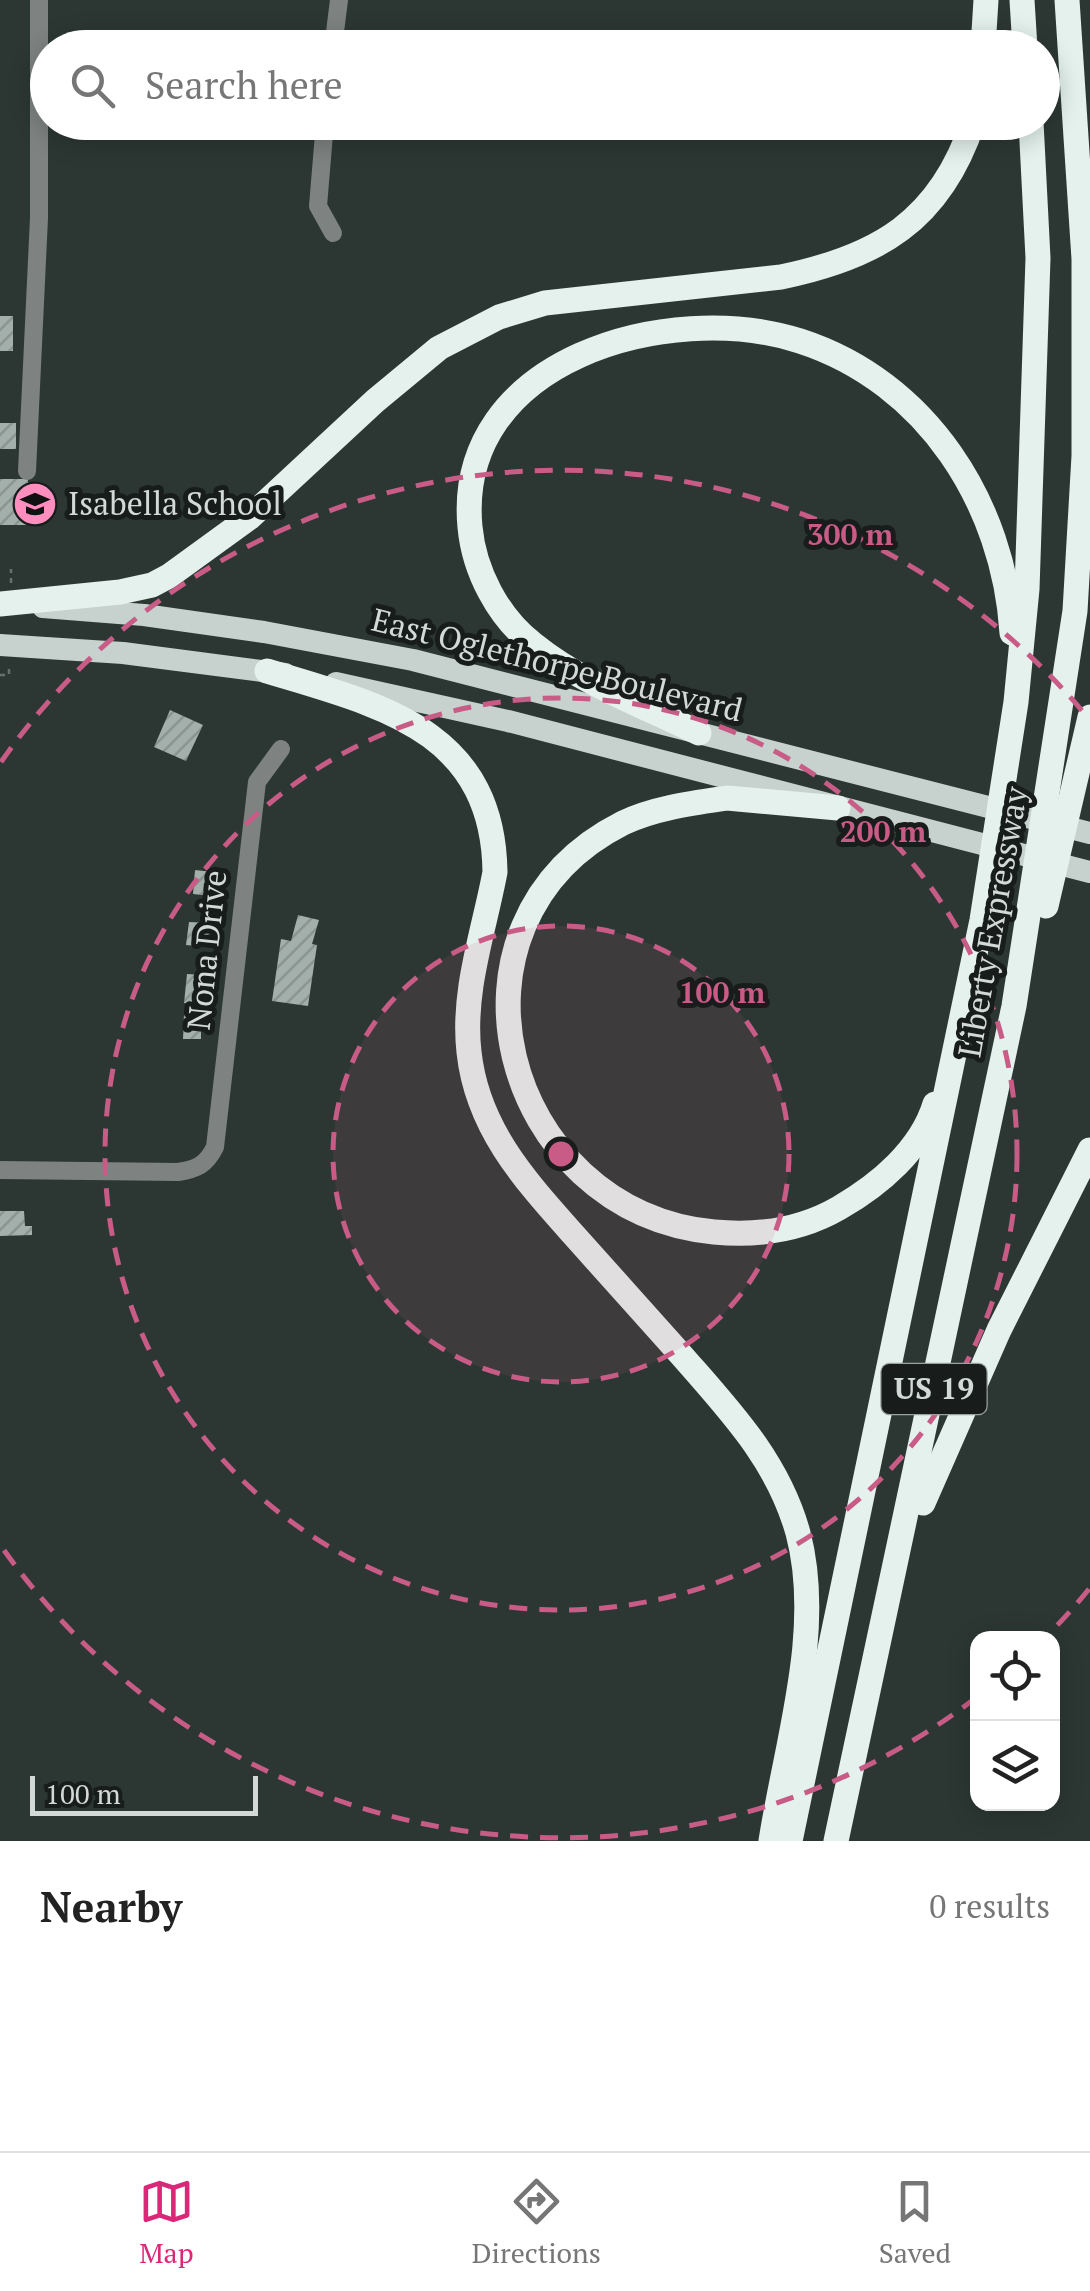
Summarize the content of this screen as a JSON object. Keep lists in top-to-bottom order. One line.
{"streets":{"highway":["Liberty Expressway","US 19"],"main road":["East Oglethorpe Boulevard"],"street":["Nona Drive"]},"places":{"school or university":["Isabella School"]},"scale_bar":"100 m","page":{"search":"Search here","scale":"100 m","heading":["Nearby","0 results"],"nav":["Map","Directions","Saved"]},"rings":["300 m","200 m","100 m"]}
